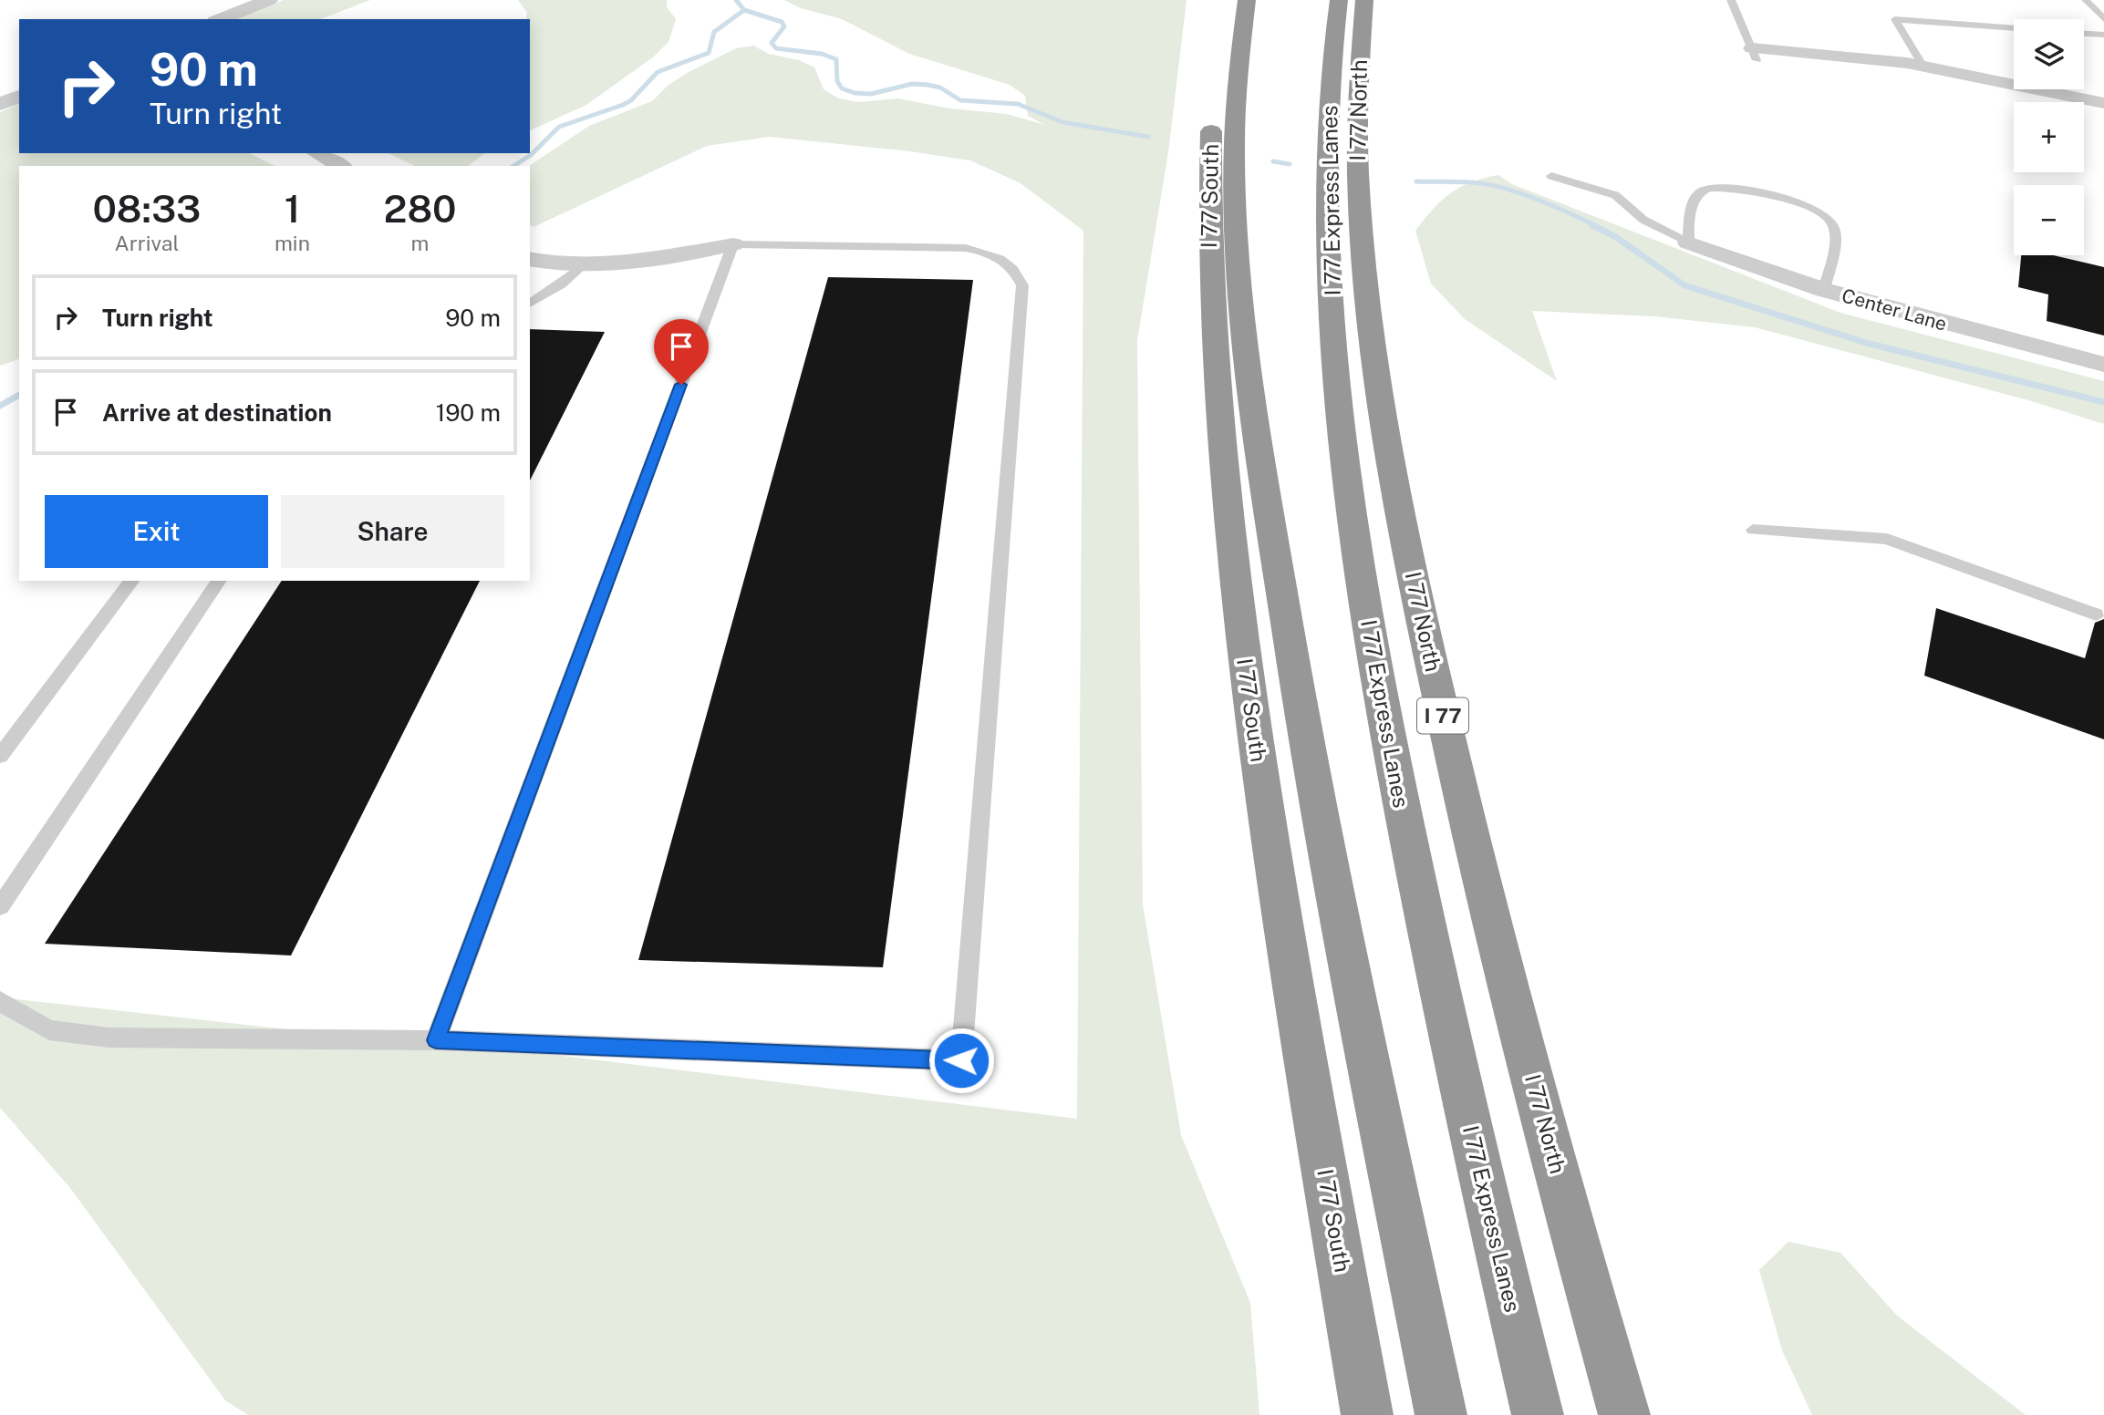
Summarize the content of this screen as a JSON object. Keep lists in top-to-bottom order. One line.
{"streets":{"highway":["I 77 North","I 77 South","I 77 Express Lanes","I 77"],"street":["Center Lane"]},"page":{"map_buttons":["+","−"],"turn":["90 m","Turn right"],"eta":["08:33","Arrival","1","min","280","m"],"list":[{"name":"Turn right","value":"90 m"},{"name":"Arrive at destination","value":"190 m"}],"buttons":["Exit","Share"]}}
